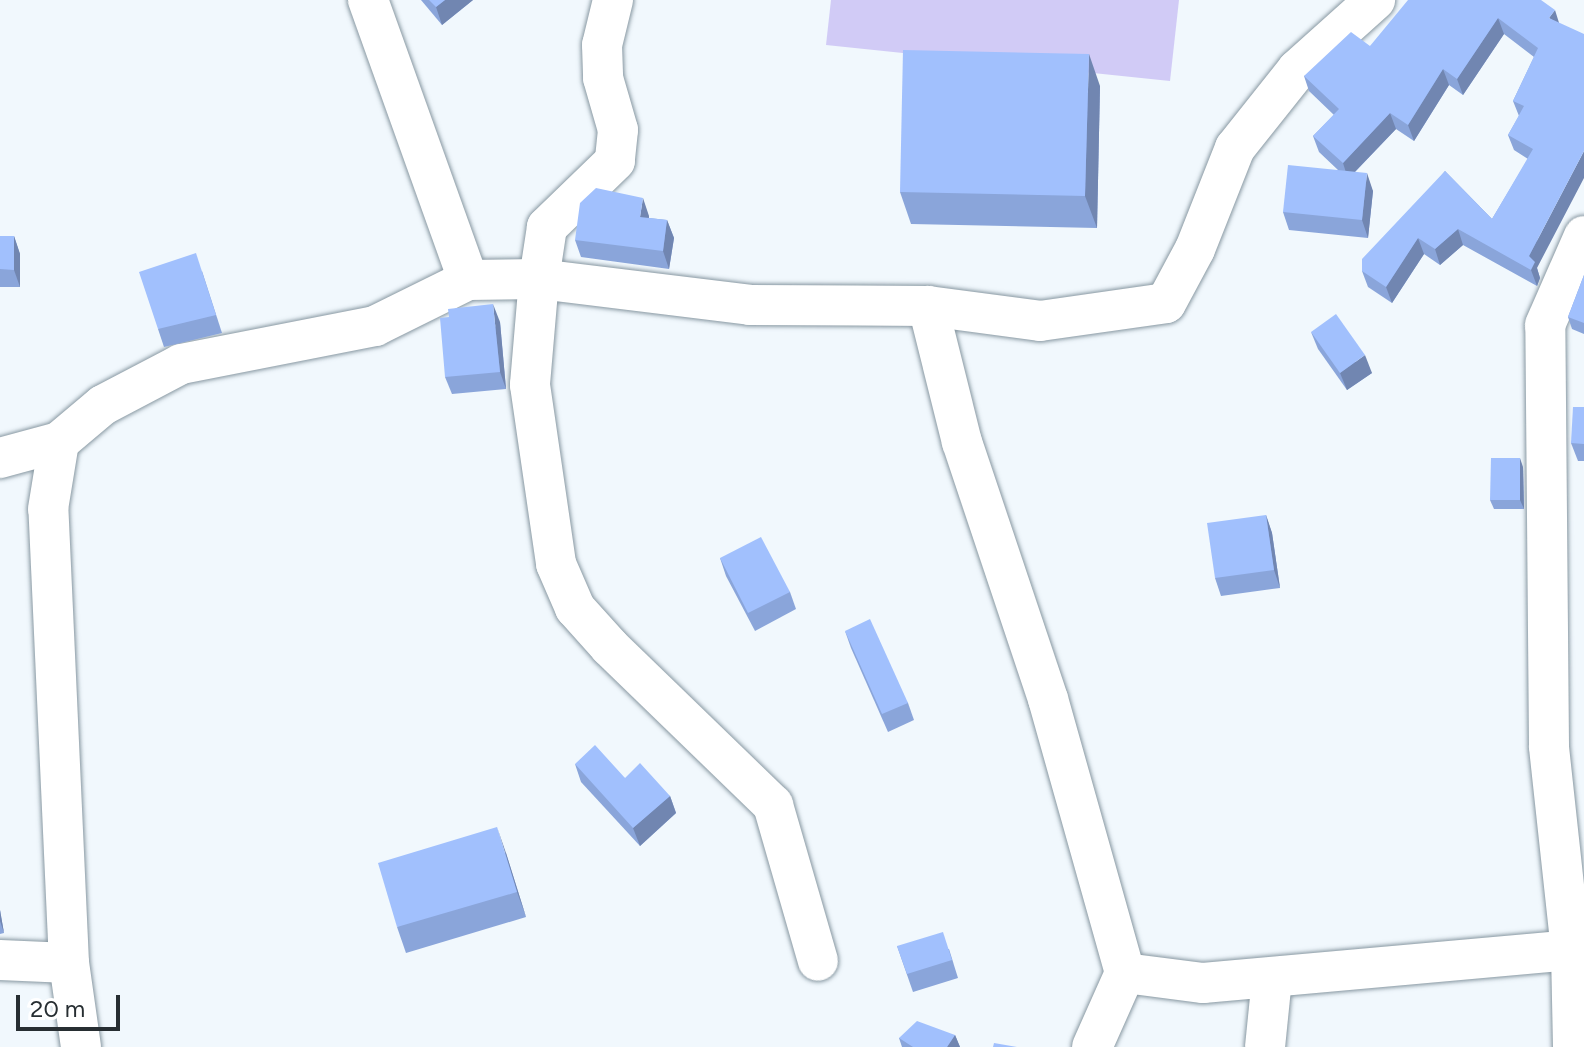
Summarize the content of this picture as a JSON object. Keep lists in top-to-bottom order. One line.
{"scale_bar":"20 m"}
